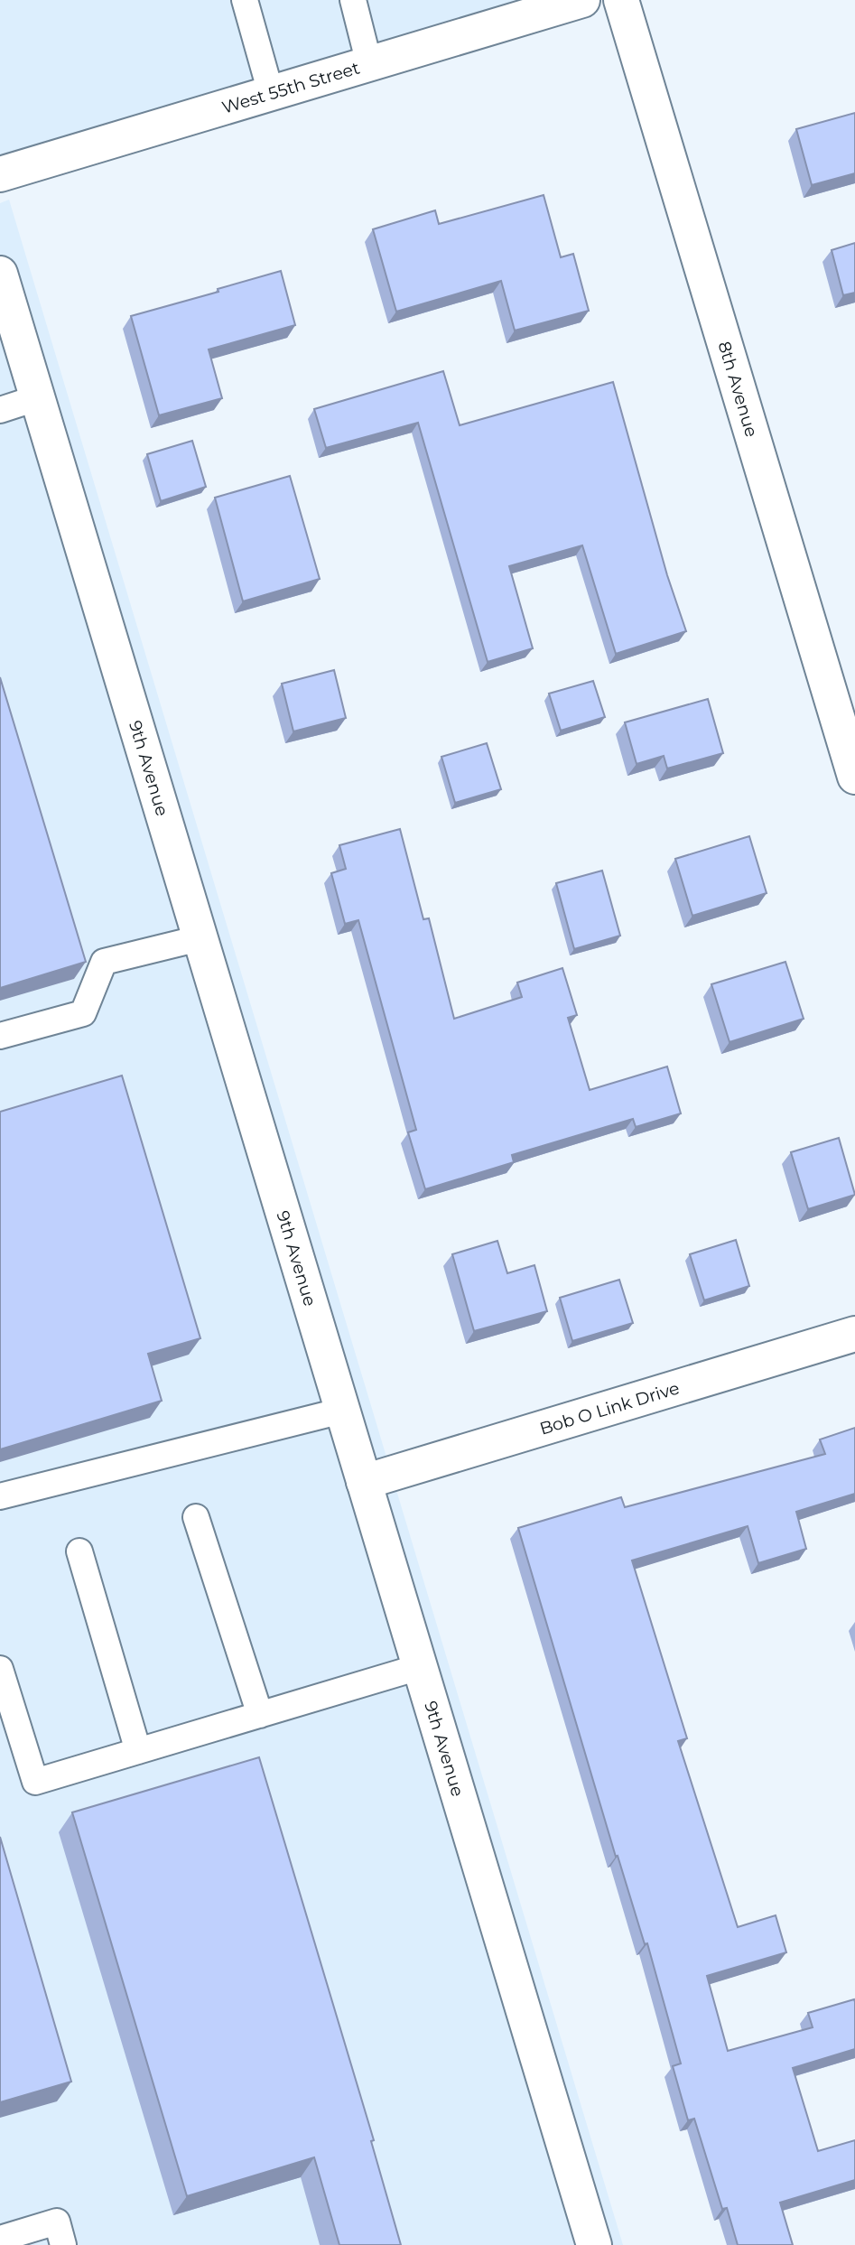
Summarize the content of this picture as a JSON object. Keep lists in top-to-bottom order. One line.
{"streets":{"street":["West 55th Street","8th Avenue","9th Avenue","Bob O Link Drive"]},"crossings":[["9th Avenue","Bob O Link Drive"]]}
